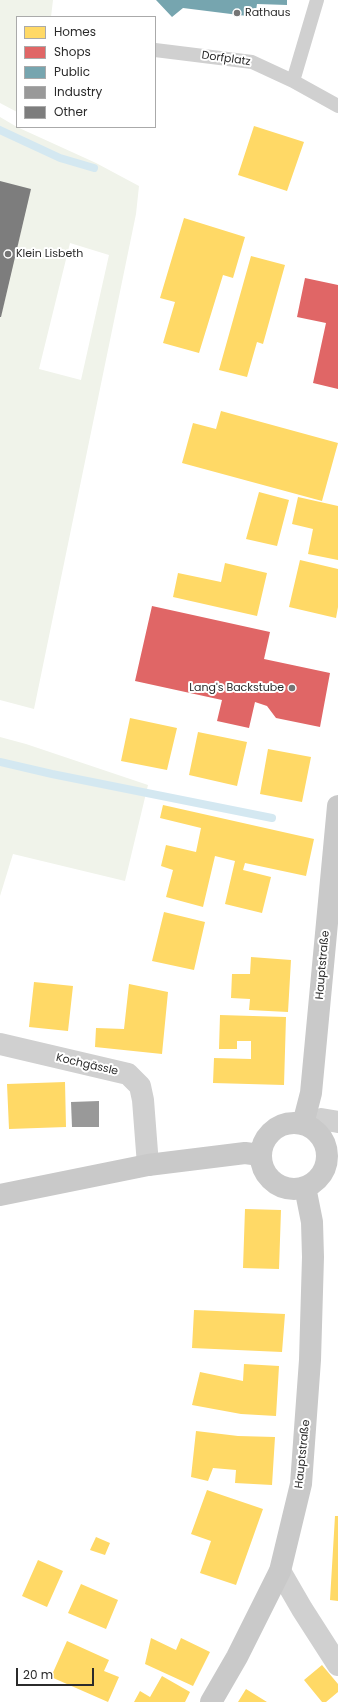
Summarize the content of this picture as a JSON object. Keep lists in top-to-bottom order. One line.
{"streets":{"main road":["Hauptstraße"],"street":["Kochgässle"],"lane":["Dorfplatz"]},"places":["Rathaus","Klein Lisbeth","Lang's Backstube"],"legend":["Homes","Shops","Public","Industry","Other"],"scale_bar":"20 m"}
